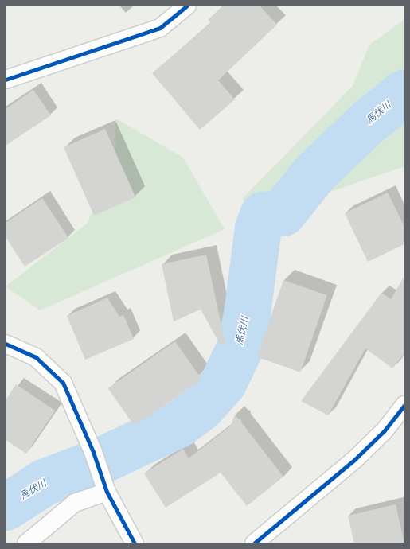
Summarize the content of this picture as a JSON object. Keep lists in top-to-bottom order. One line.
{"water":["馬伏川"]}
